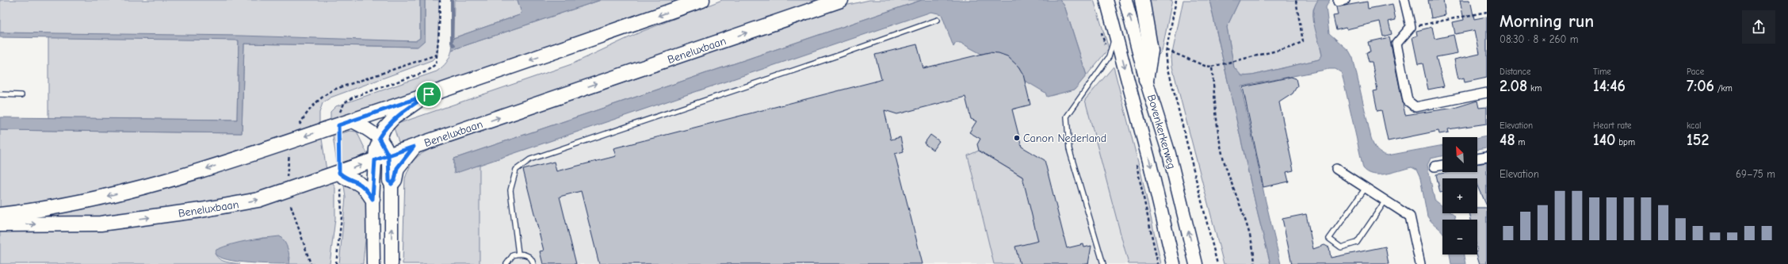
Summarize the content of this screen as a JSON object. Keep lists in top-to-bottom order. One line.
{"streets":{"main road":["Beneluxbaan","Bovenkerkerweg"]},"places":["Canon Nederland"],"north":"top left","page":{"heading":["Morning run","08:30 · 8 × 260 m"],"stats":[["Distance","2.08 km"],["Time","14:46"],["Pace","7:06 /km"],["Elevation","48 m"],["Heart rate","140 bpm"],["kcal","152"]],"map_buttons":["+","−"],"chart":["Elevation","69–75 m"]}}
